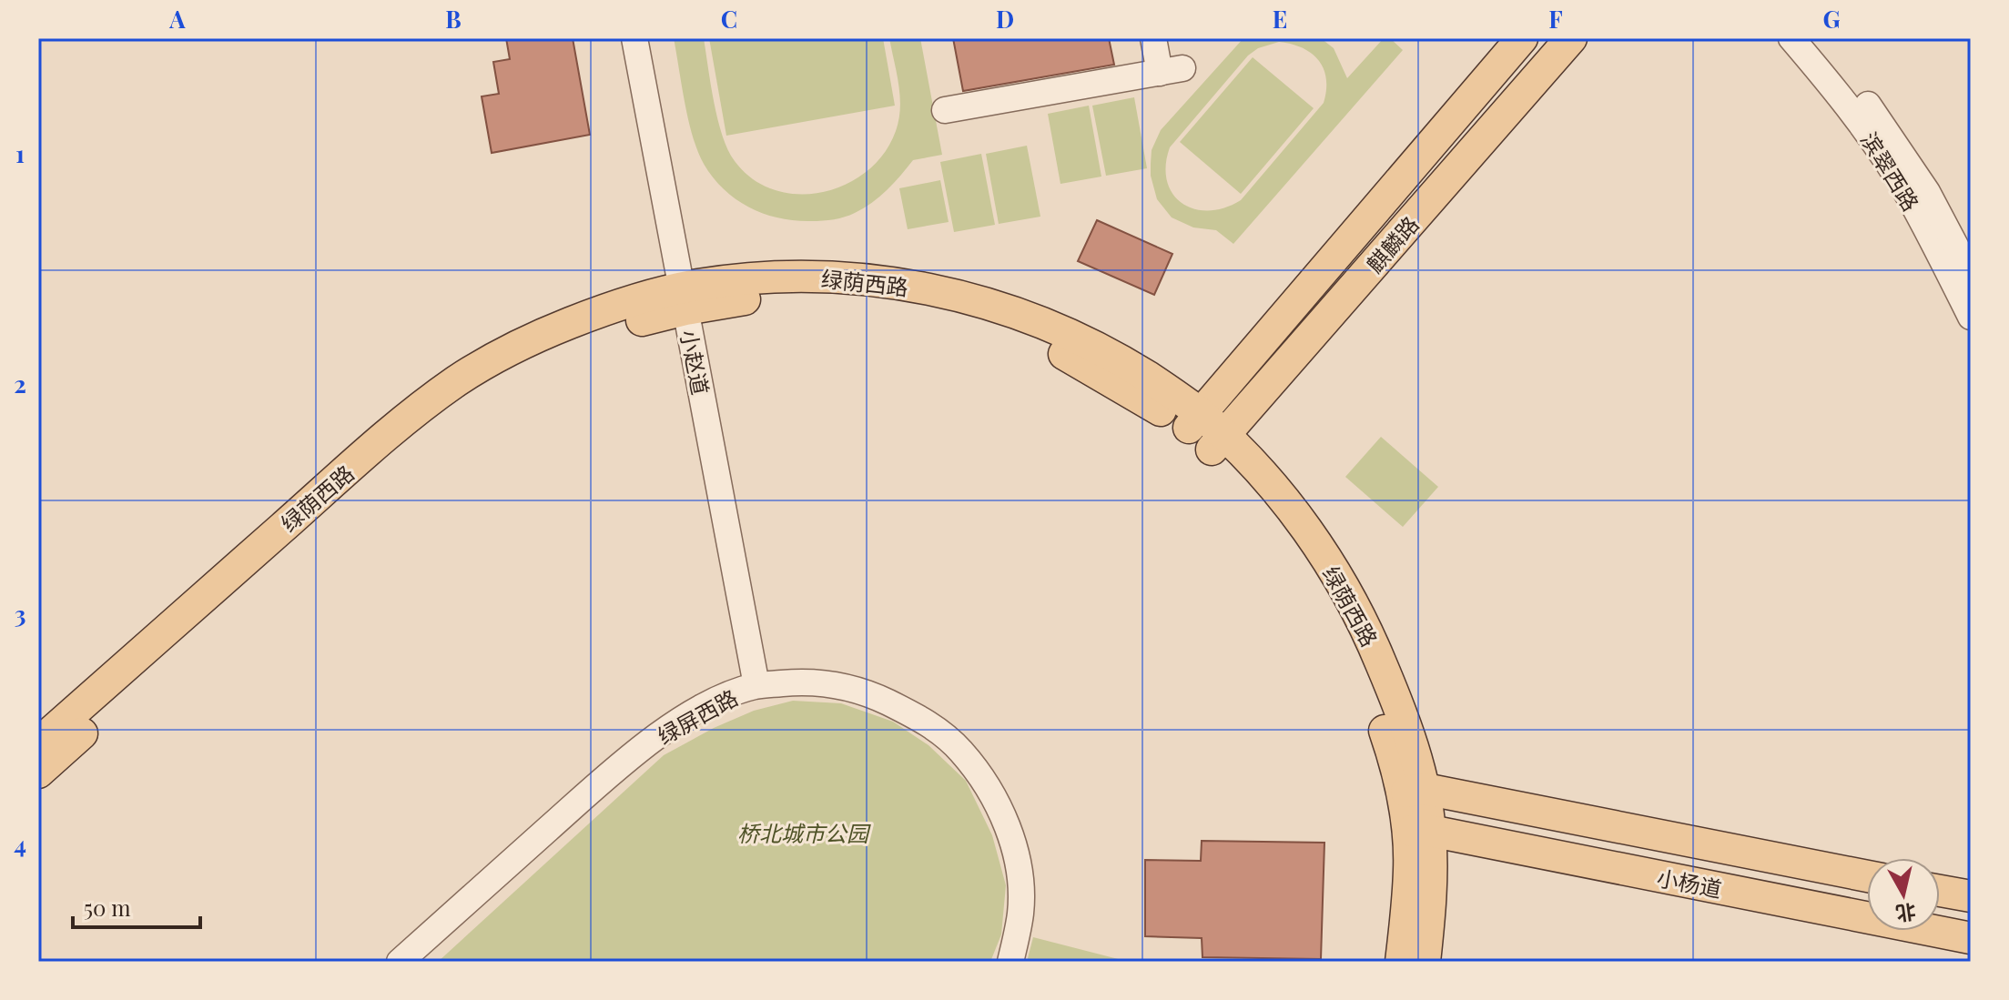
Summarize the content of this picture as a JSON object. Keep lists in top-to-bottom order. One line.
{"streets":{"main road":["麒麟路","绿荫西路","小杨道"],"street":["滨翠西路","小赵道","绿屏西路"]},"crossings":[["麒麟路","绿荫西路"],["绿荫西路","小赵道"],["绿荫西路","小杨道"],["小赵道","绿屏西路"]],"parks":["桥北城市公园"],"scale_bar":"50 m","north":"bottom","grid":{"columns":["A","B","C","D","E","F","G"],"rows":["1","2","3","4"]}}
